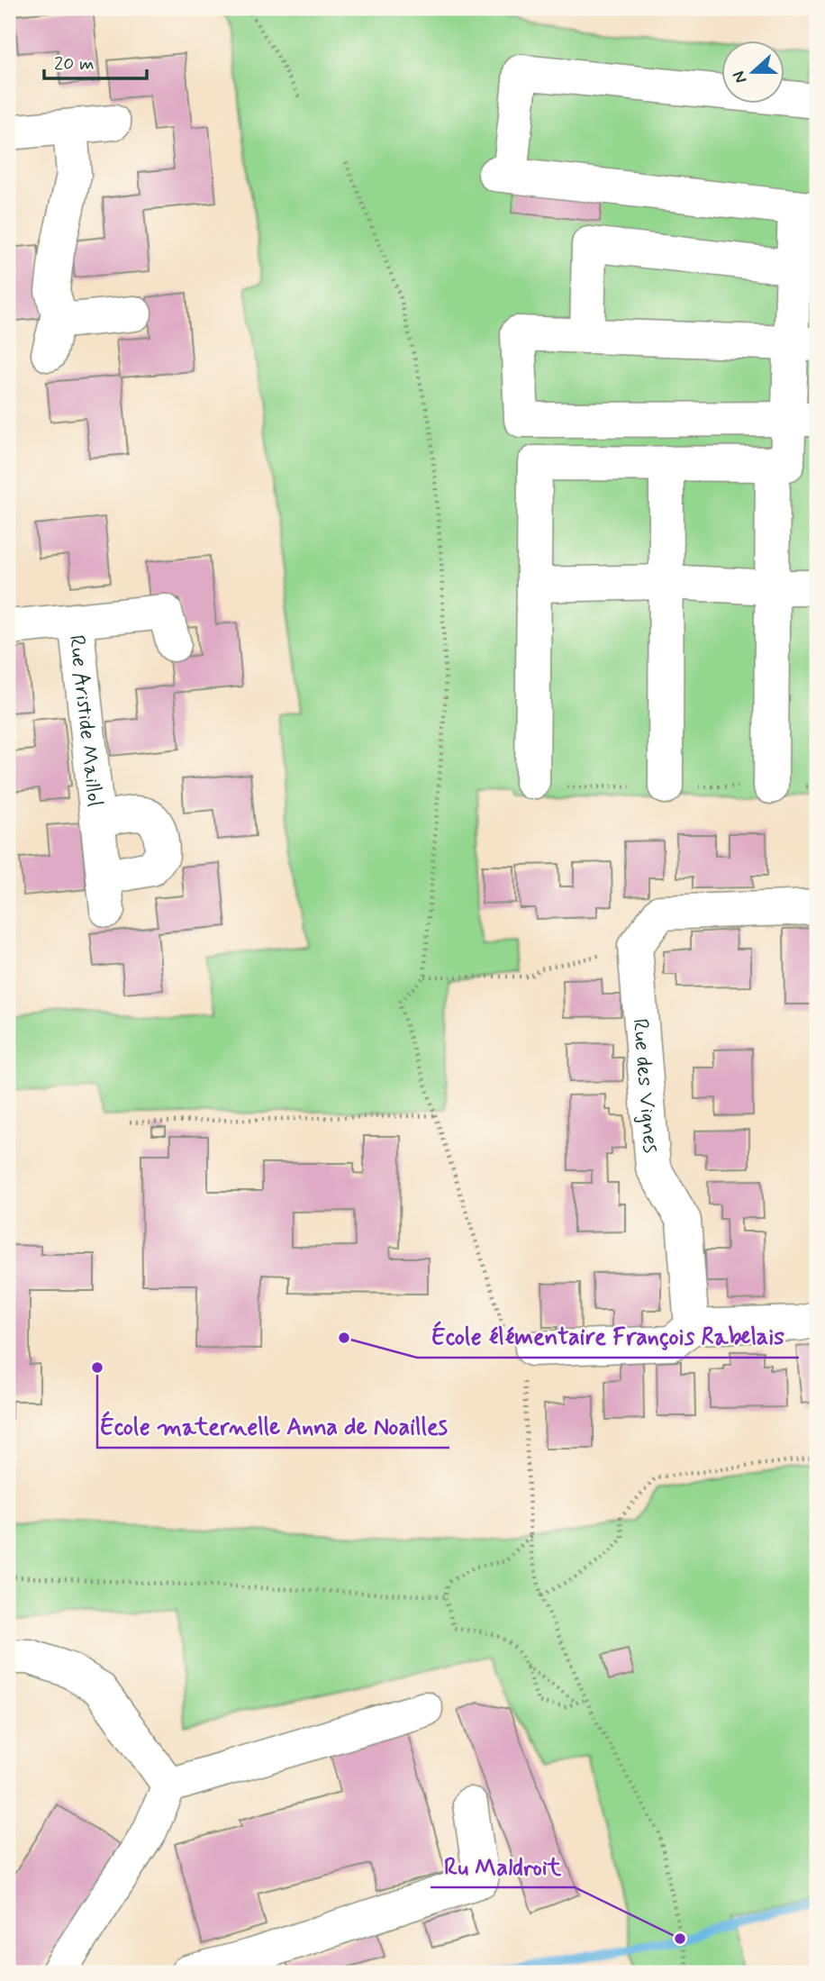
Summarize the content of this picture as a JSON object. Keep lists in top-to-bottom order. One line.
{"streets":{"street":["Rue Aristide Maillol","Rue des Vignes"]},"places":["École élémentaire François Rabelais","École maternelle Anna de Noailles","Ru Maldroit"],"scale_bar":"20 m","north":"left"}
